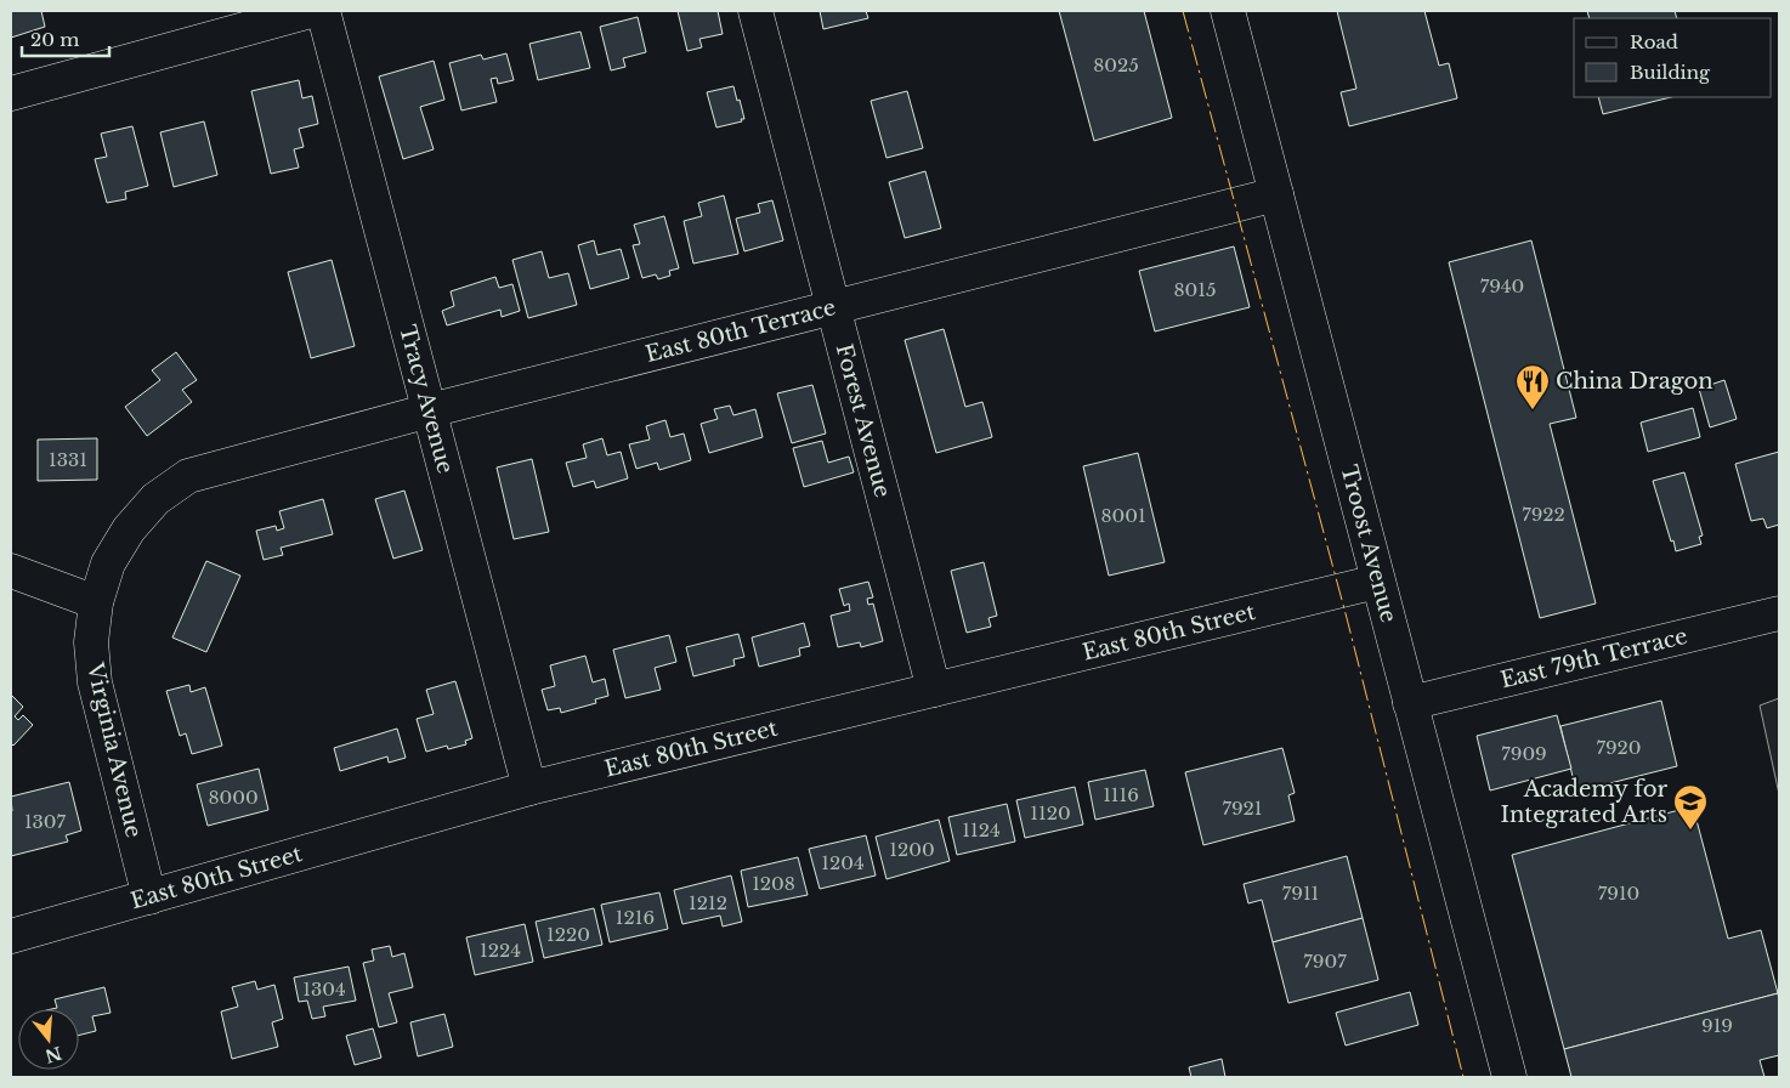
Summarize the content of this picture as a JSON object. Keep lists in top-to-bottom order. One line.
{"streets":{"street":["East 80th Terrace","Tracy Avenue","Forest Avenue","Troost Avenue","East 80th Street","East 79th Terrace","Virginia Avenue"]},"crossings":[["East 80th Terrace","Tracy Avenue"],["East 80th Terrace","Forest Avenue"],["East 80th Terrace","Troost Avenue"],["East 80th Terrace","Virginia Avenue"],["Tracy Avenue","East 80th Street"],["Forest Avenue","East 80th Street"],["Troost Avenue","East 80th Street"],["Troost Avenue","East 79th Terrace"],["East 80th Street","Virginia Avenue"]],"places":{"restaurant":["China Dragon"],"school or university":["Academy for Integrated Arts"]},"house_numbers":["8025","7940","8015","1331","7922","8001","7920","7909","1116","8000","7921","1120","1307","1124","1200","1204","1208","7911","7910","1212","1216","1220","1224","7907","1304","919"],"legend":["Road","Building"],"scale_bar":"20 m","north":"bottom"}
